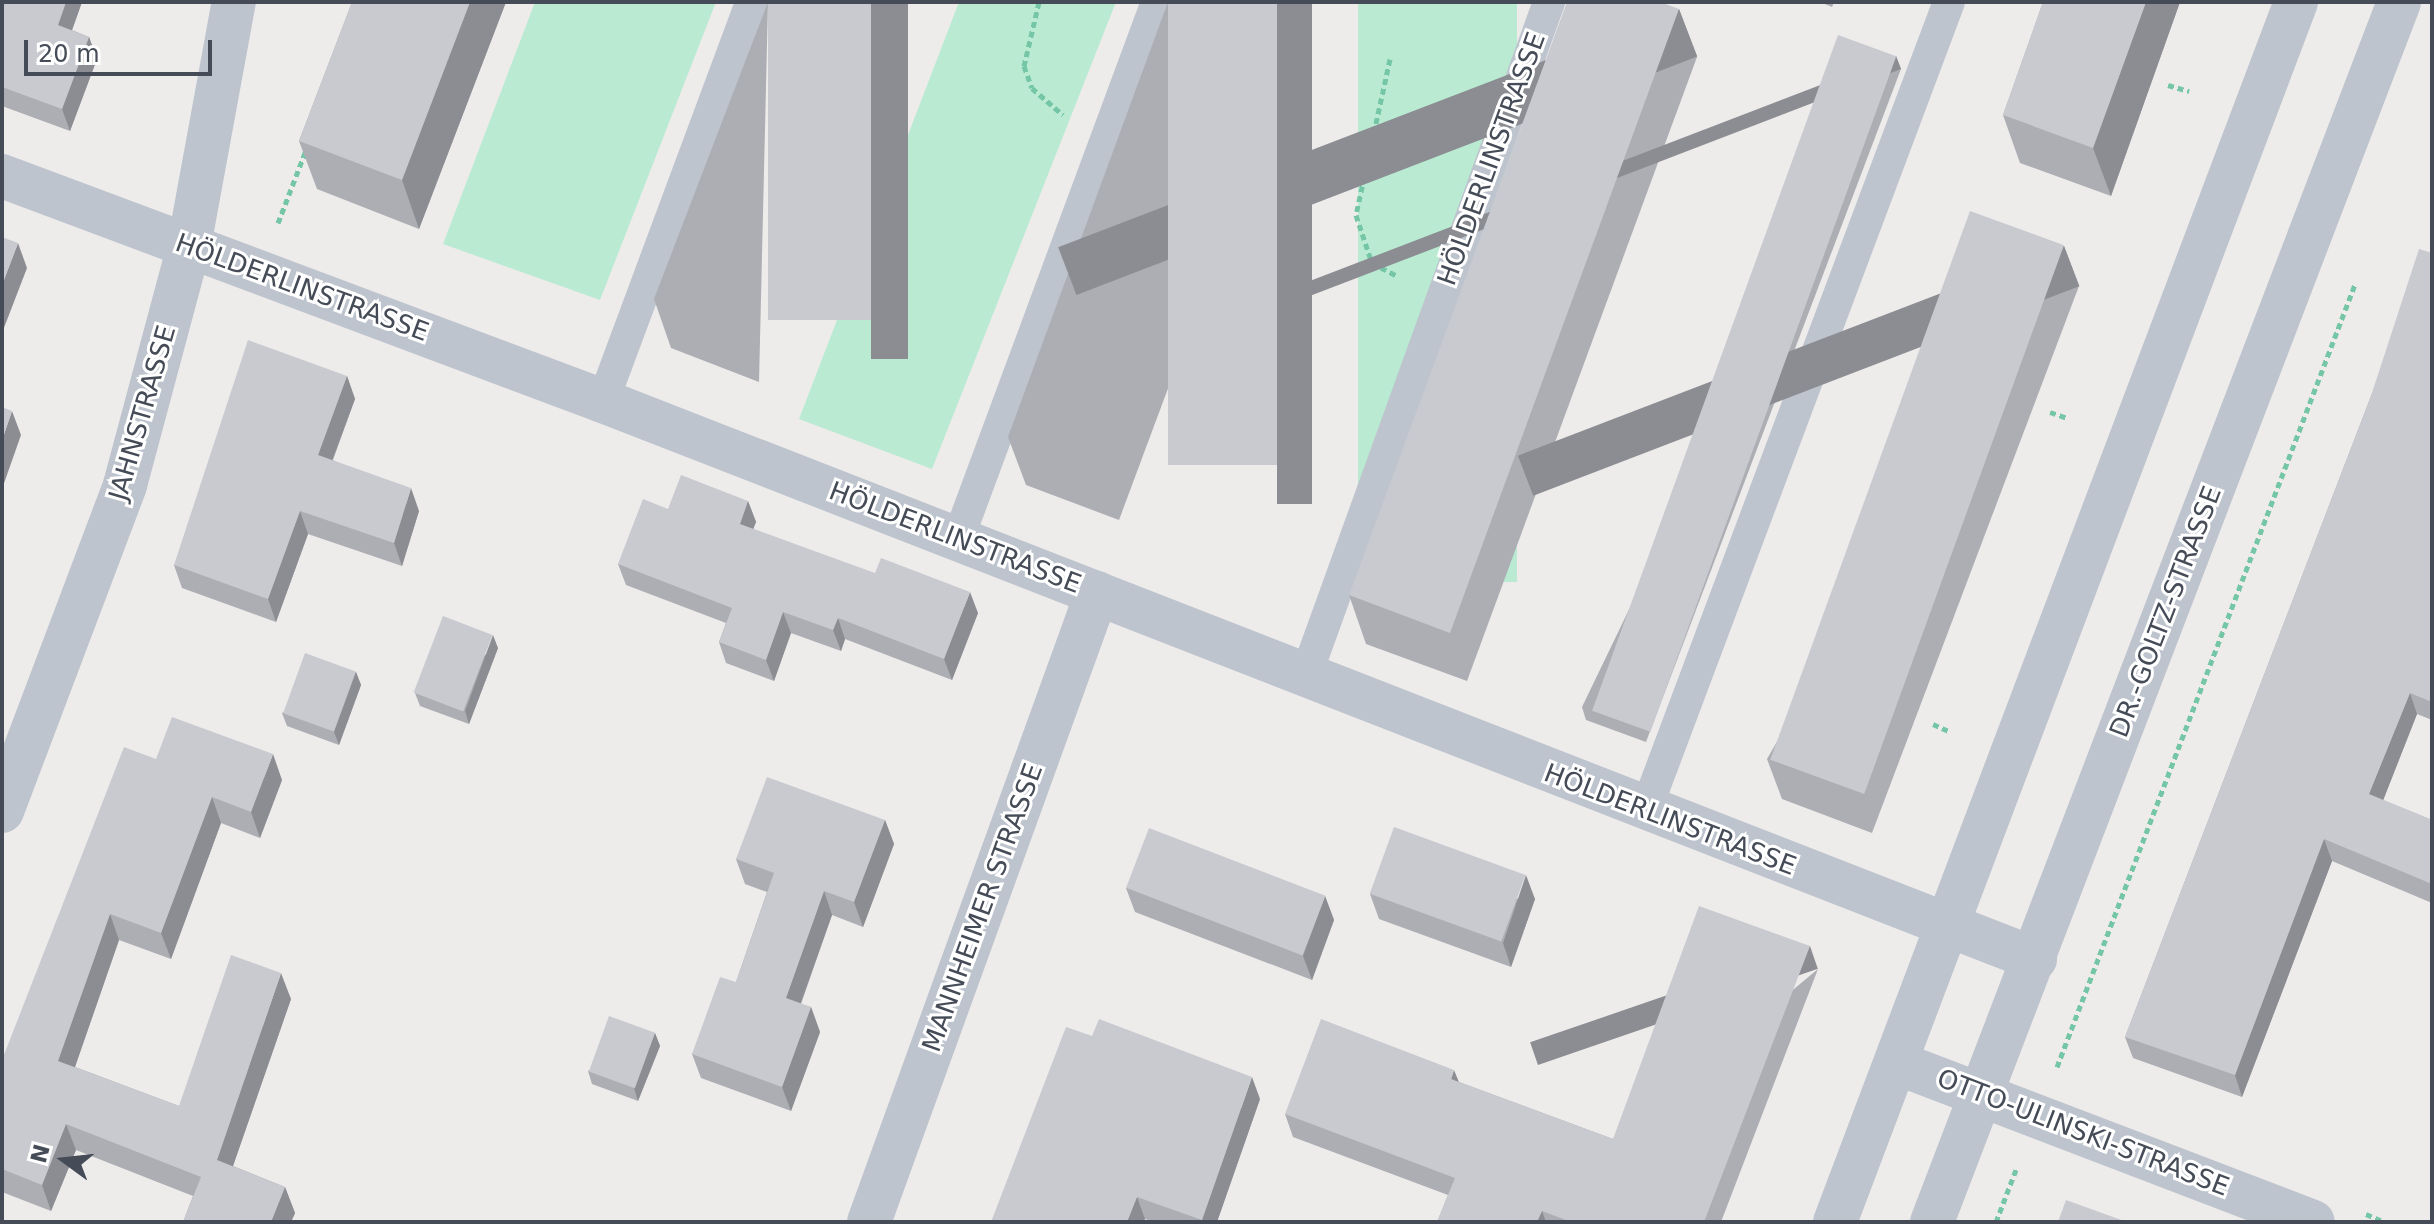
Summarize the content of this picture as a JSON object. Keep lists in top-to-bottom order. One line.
{"streets":{"street":["HÖLDERLINSTRASSE","JAHNSTRASSE","DR.-GOLTZ-STRASSE","MANNHEIMER STRASSE","OTTO-ULINSKI-STRASSE"]},"crossings":[["HÖLDERLINSTRASSE","JAHNSTRASSE"],["HÖLDERLINSTRASSE","DR.-GOLTZ-STRASSE"],["HÖLDERLINSTRASSE","MANNHEIMER STRASSE"],["DR.-GOLTZ-STRASSE","OTTO-ULINSKI-STRASSE"]],"scale_bar":"20 m","north":"left"}
